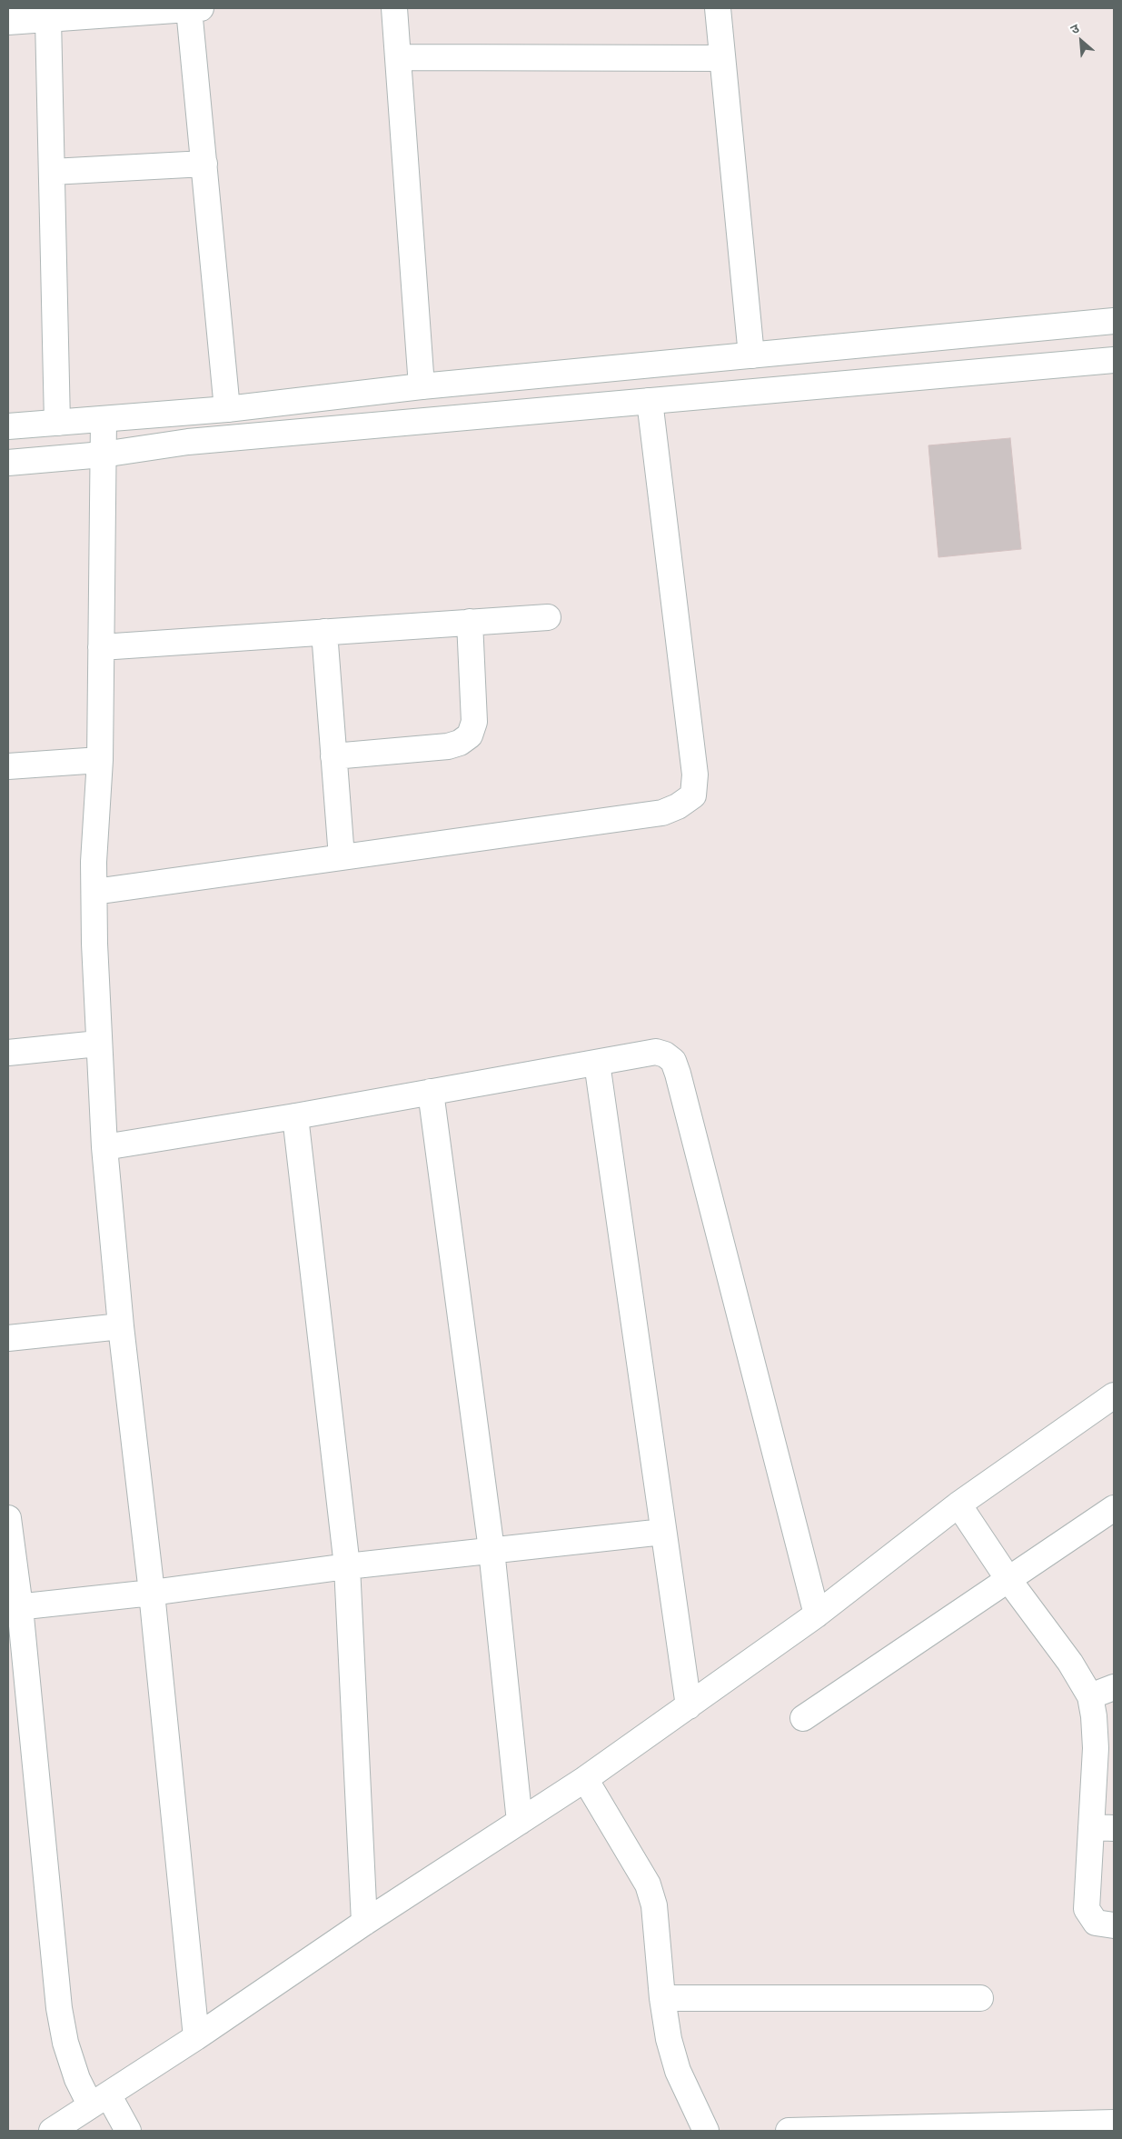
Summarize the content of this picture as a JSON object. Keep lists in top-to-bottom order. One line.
{"north":"top left"}
